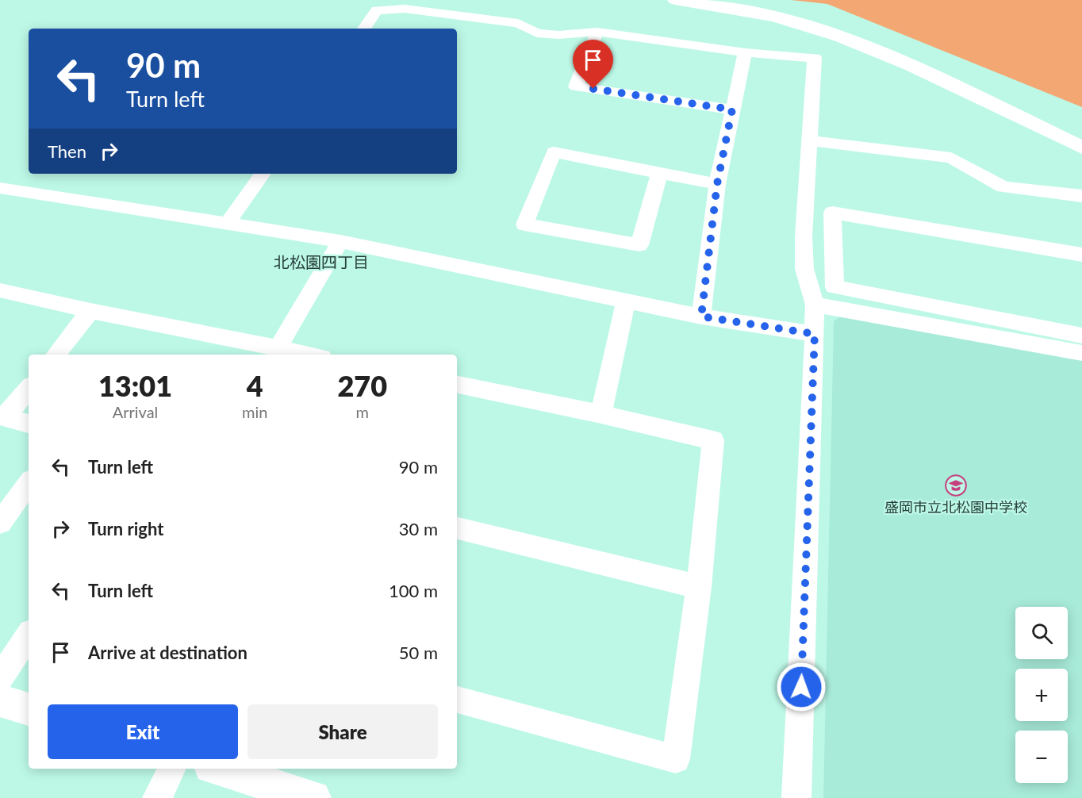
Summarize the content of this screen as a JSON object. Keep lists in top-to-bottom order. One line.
{"districts":["北松園四丁目"],"places":{"school or university":["盛岡市立北松園中学校"]},"page":{"turn":["90 m","Turn left"],"then":"Then","eta":["13:01","Arrival","4","min","270","m"],"list":[{"name":"Turn left","value":"90 m"},{"name":"Turn right","value":"30 m"},{"name":"Turn left","value":"100 m"},{"name":"Arrive at destination","value":"50 m"}],"map_buttons":["+","−"],"buttons":["Exit","Share"]}}
